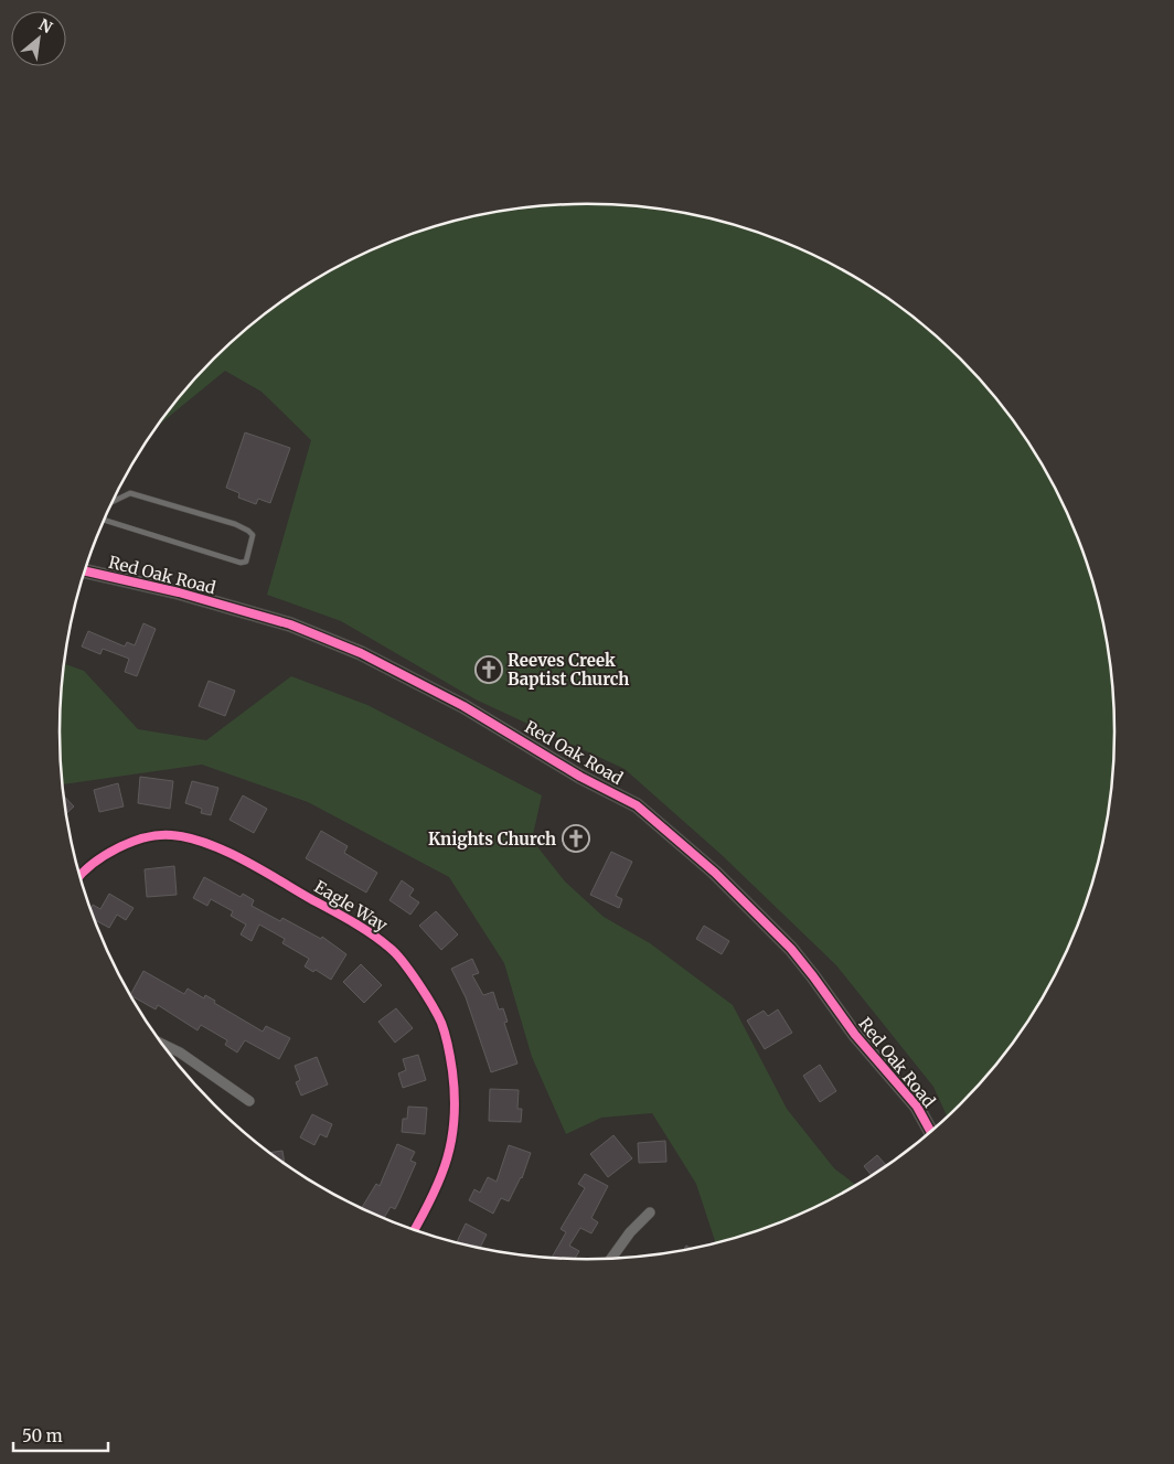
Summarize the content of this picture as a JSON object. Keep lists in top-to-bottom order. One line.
{"streets":{"street":["Red Oak Road","Eagle Way"]},"places":{"church":["Reeves Creek Baptist Church","Knights Church"]},"scale_bar":"50 m","north":"top right"}
